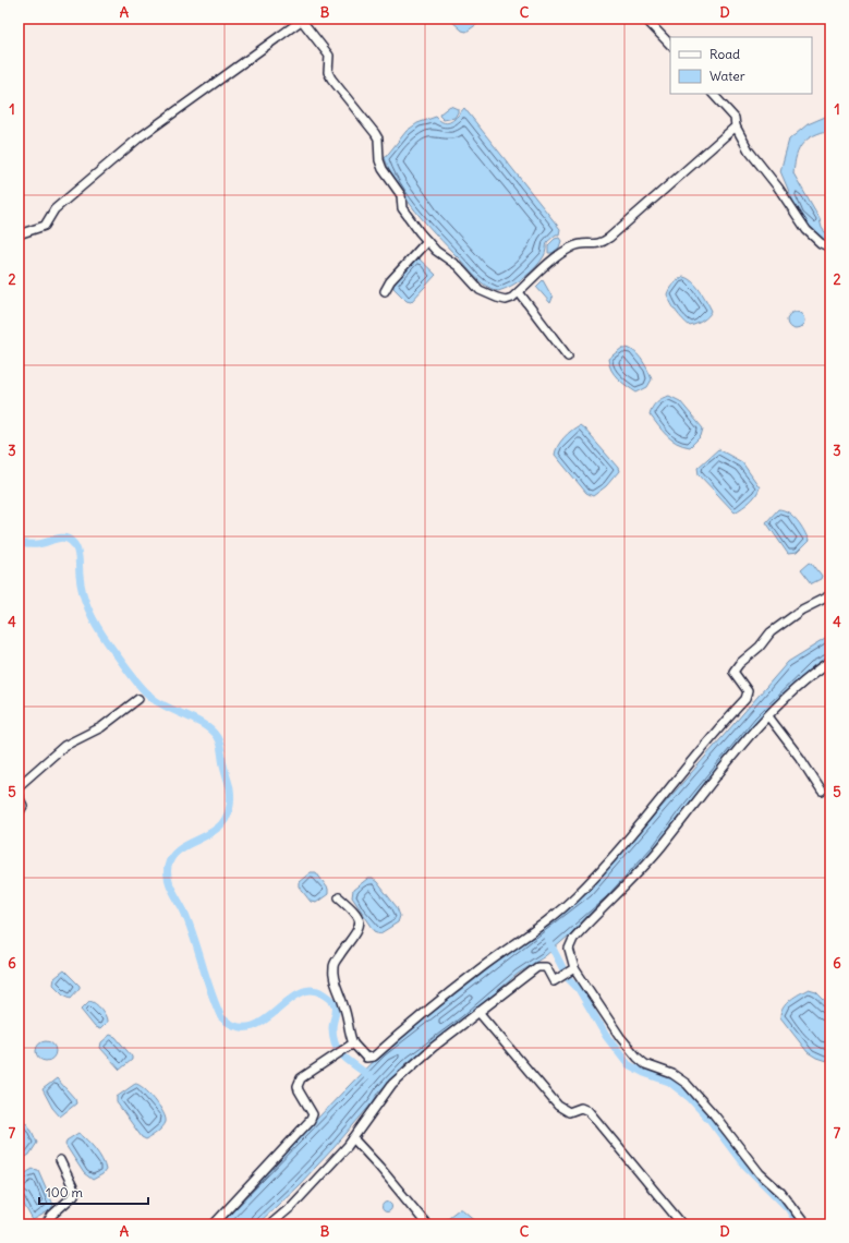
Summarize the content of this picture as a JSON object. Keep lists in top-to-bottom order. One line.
{"legend":["Road","Water"],"scale_bar":"100 m","grid":{"columns":["A","B","C","D"],"rows":["1","2","3","4","5","6","7"]}}
